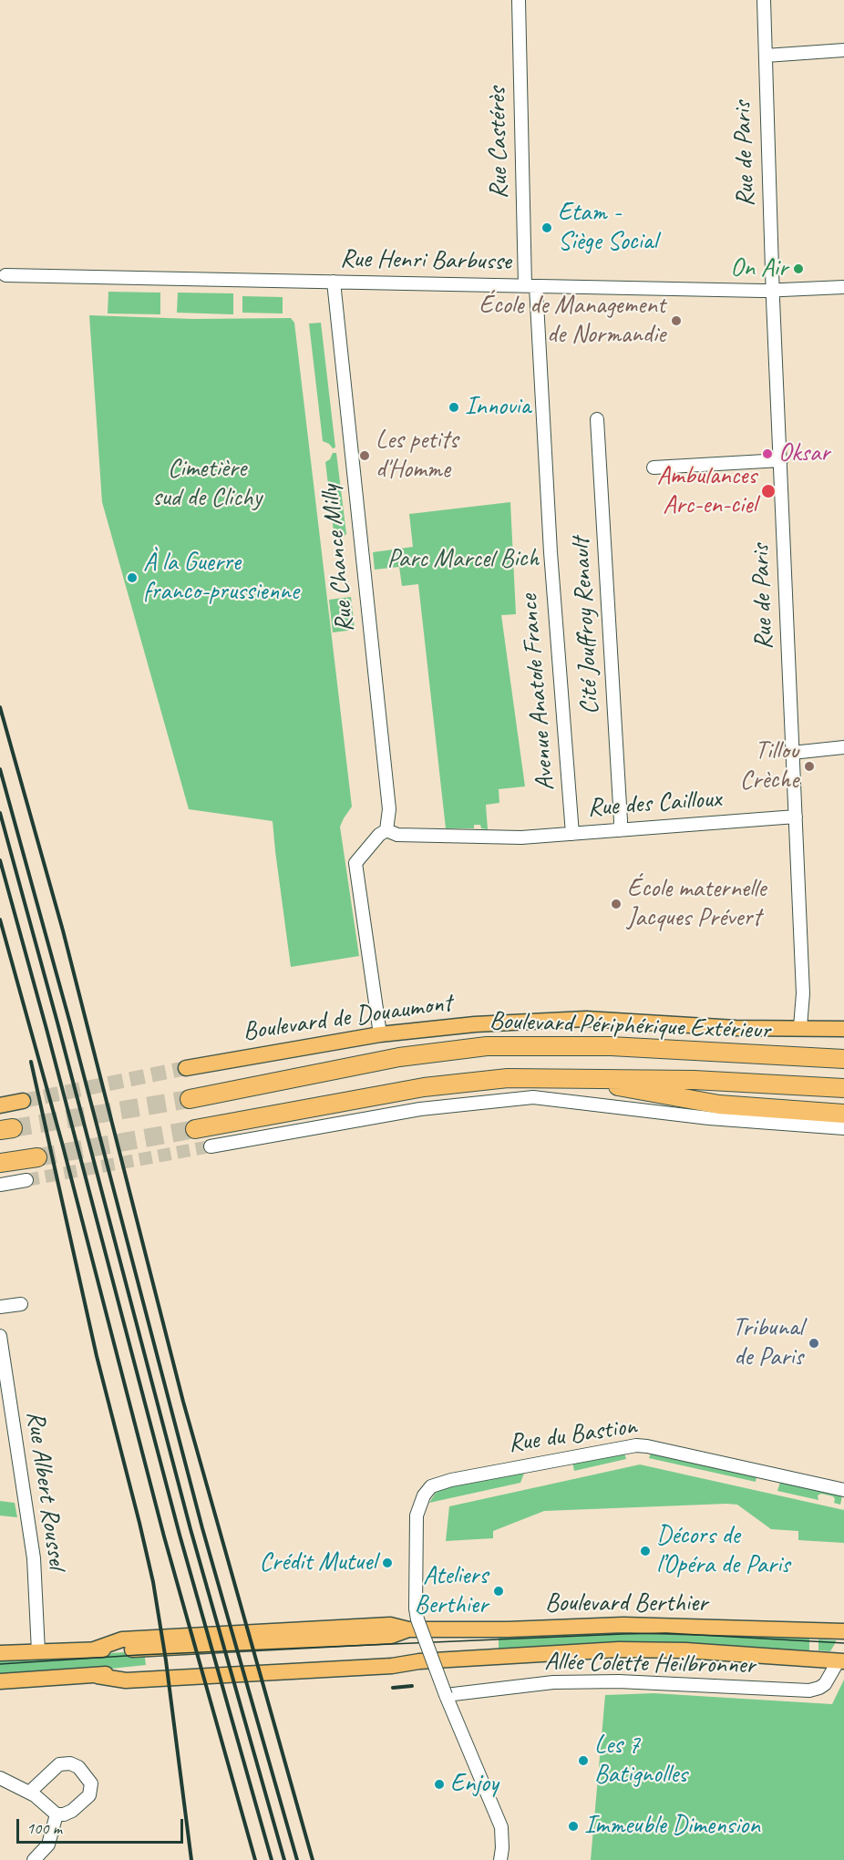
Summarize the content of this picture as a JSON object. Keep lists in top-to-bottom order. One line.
{"streets":{"highway":["Boulevard Périphérique Extérieur"],"main road":["Boulevard de Douaumont","Boulevard Berthier"],"street":["Rue Castérès","Rue de Paris","Rue Henri Barbusse","Rue Chance Milly","Cité Jouffroy Renault","Avenue Anatole France","Rue des Cailloux","Rue du Bastion","Rue Albert Roussel","Allée Colette Heilbronner"]},"crossings":[["Rue Castérès","Rue Henri Barbusse"],["Rue Castérès","Avenue Anatole France"],["Rue de Paris","Rue Henri Barbusse"],["Rue de Paris","Rue des Cailloux"],["Rue de Paris","Boulevard de Douaumont"],["Rue Henri Barbusse","Rue Chance Milly"],["Rue Henri Barbusse","Avenue Anatole France"],["Rue Chance Milly","Rue des Cailloux"],["Cité Jouffroy Renault","Rue des Cailloux"],["Avenue Anatole France","Rue des Cailloux"],["Rue du Bastion","Allée Colette Heilbronner"],["Rue Albert Roussel","Boulevard Berthier"],["Boulevard Berthier","Allée Colette Heilbronner"]],"parks":["Cimetière sud de Clichy","Parc Marcel Bich"],"places":["Etam - Siège Social","On Air","École de Management de Normandie","Innovia","Oksar","Les petits d'Homme","Ambulances Arc-en-ciel","À la Guerre franco-prussienne","Tillou Crèche","École maternelle Jacques Prévert","Tribunal de Paris","Décors de l’Opéra de Paris","Crédit Mutuel","Ateliers Berthier","Les 7 Batignolles","Enjoy","Immeuble Dimension"],"scale_bar":"100 m"}
